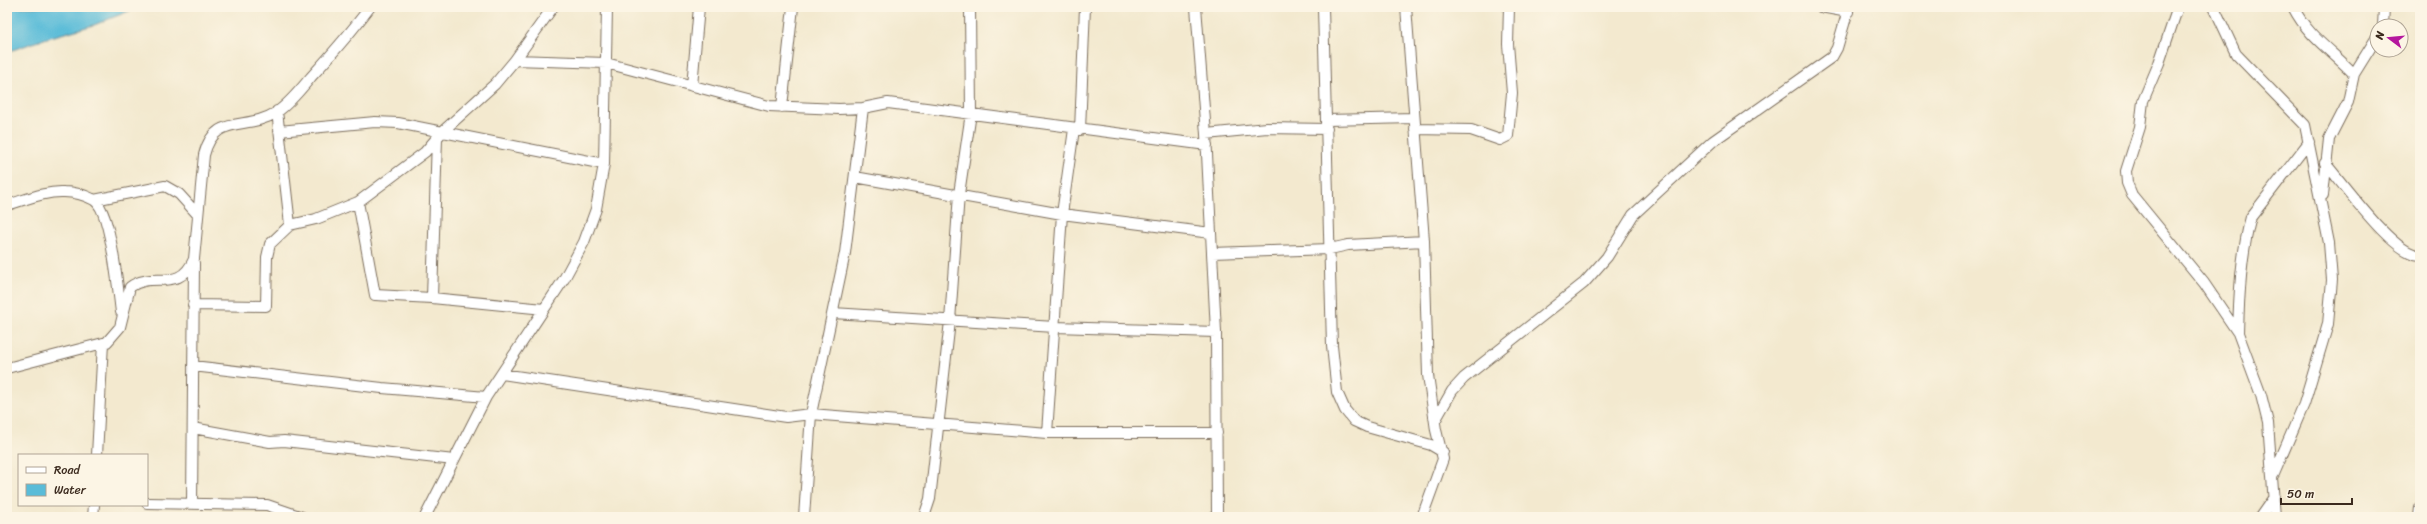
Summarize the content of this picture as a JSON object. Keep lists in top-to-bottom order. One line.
{"legend":["Road","Water"],"scale_bar":"50 m","north":"left"}
